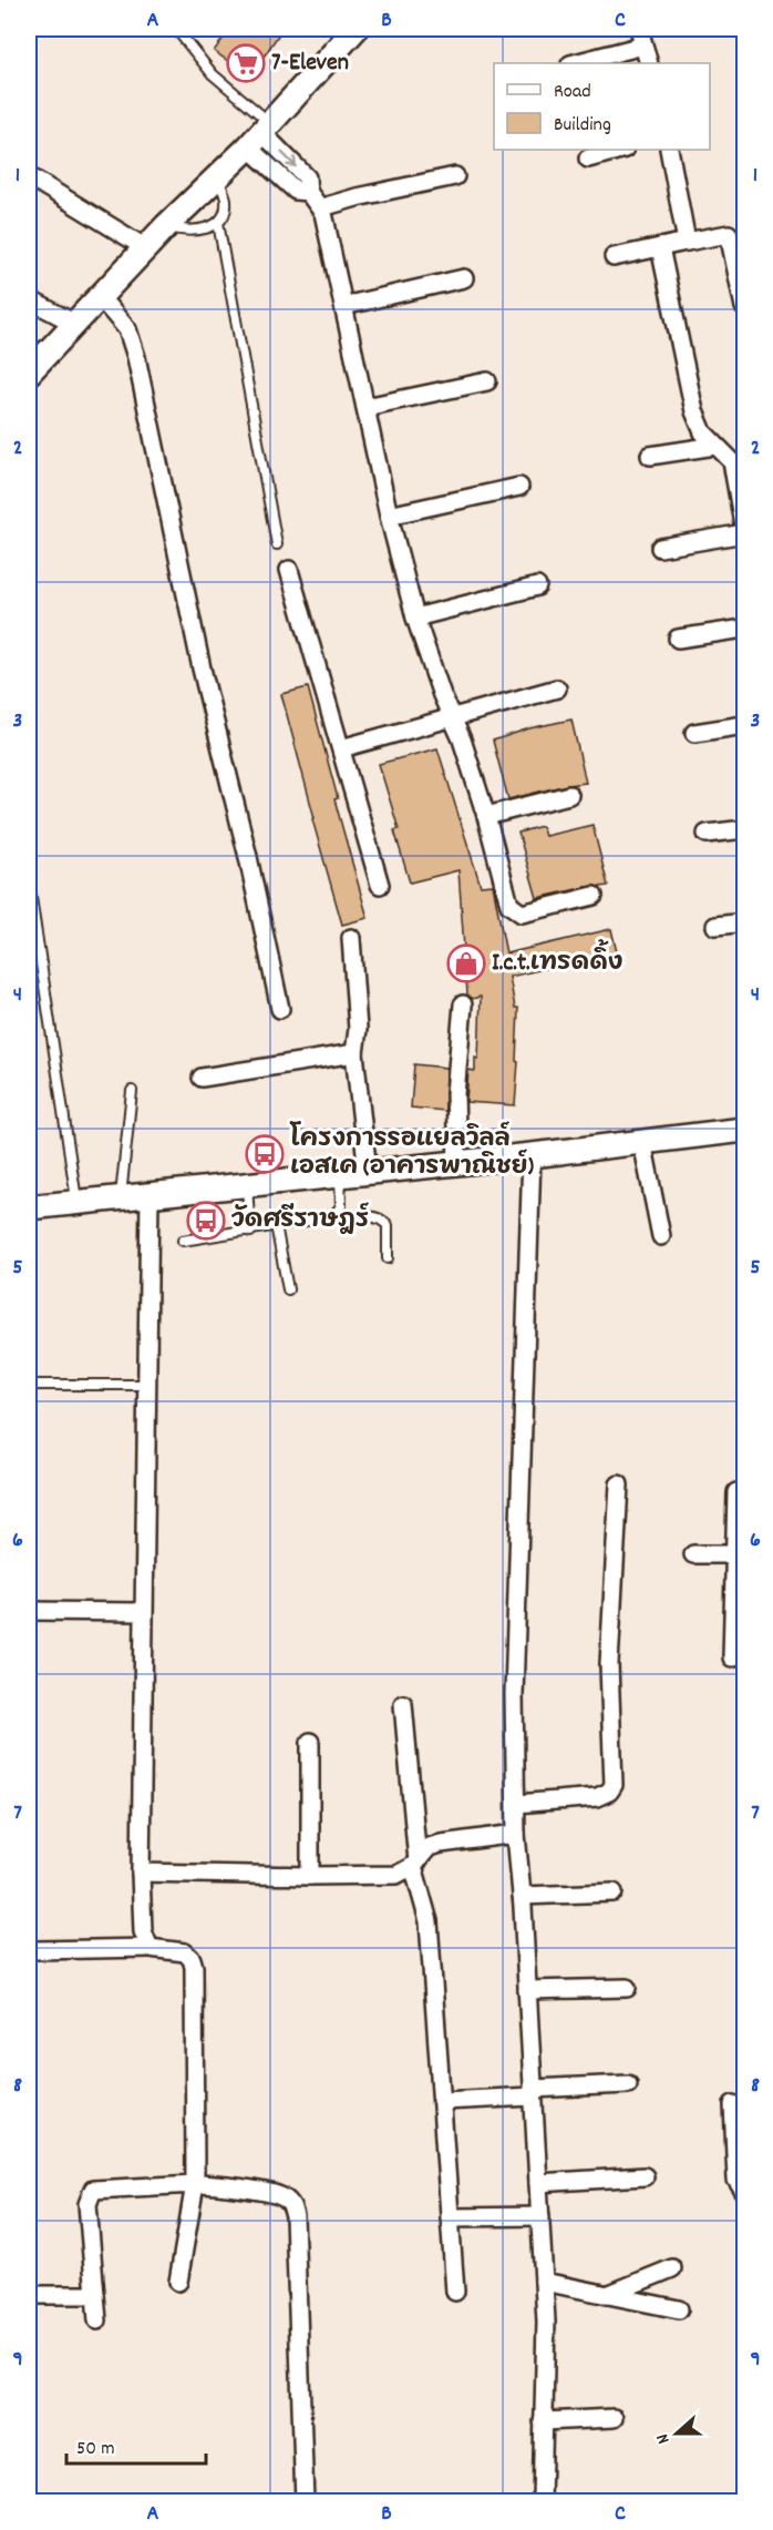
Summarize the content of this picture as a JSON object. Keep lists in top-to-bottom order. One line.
{"places":{"supermarket":["7-Eleven"],"shop":["I.c.t.เทรดดิ้ง"],"bus stop":["โครงการรอแยลวิลล์ เอสเค (อาคารพาณิชย์)","วัดศรีราษฎร์"]},"legend":["Road","Building"],"scale_bar":"50 m","north":"left","grid":{"columns":["A","B","C"],"rows":["1","2","3","4","5","6","7","8","9"]}}
